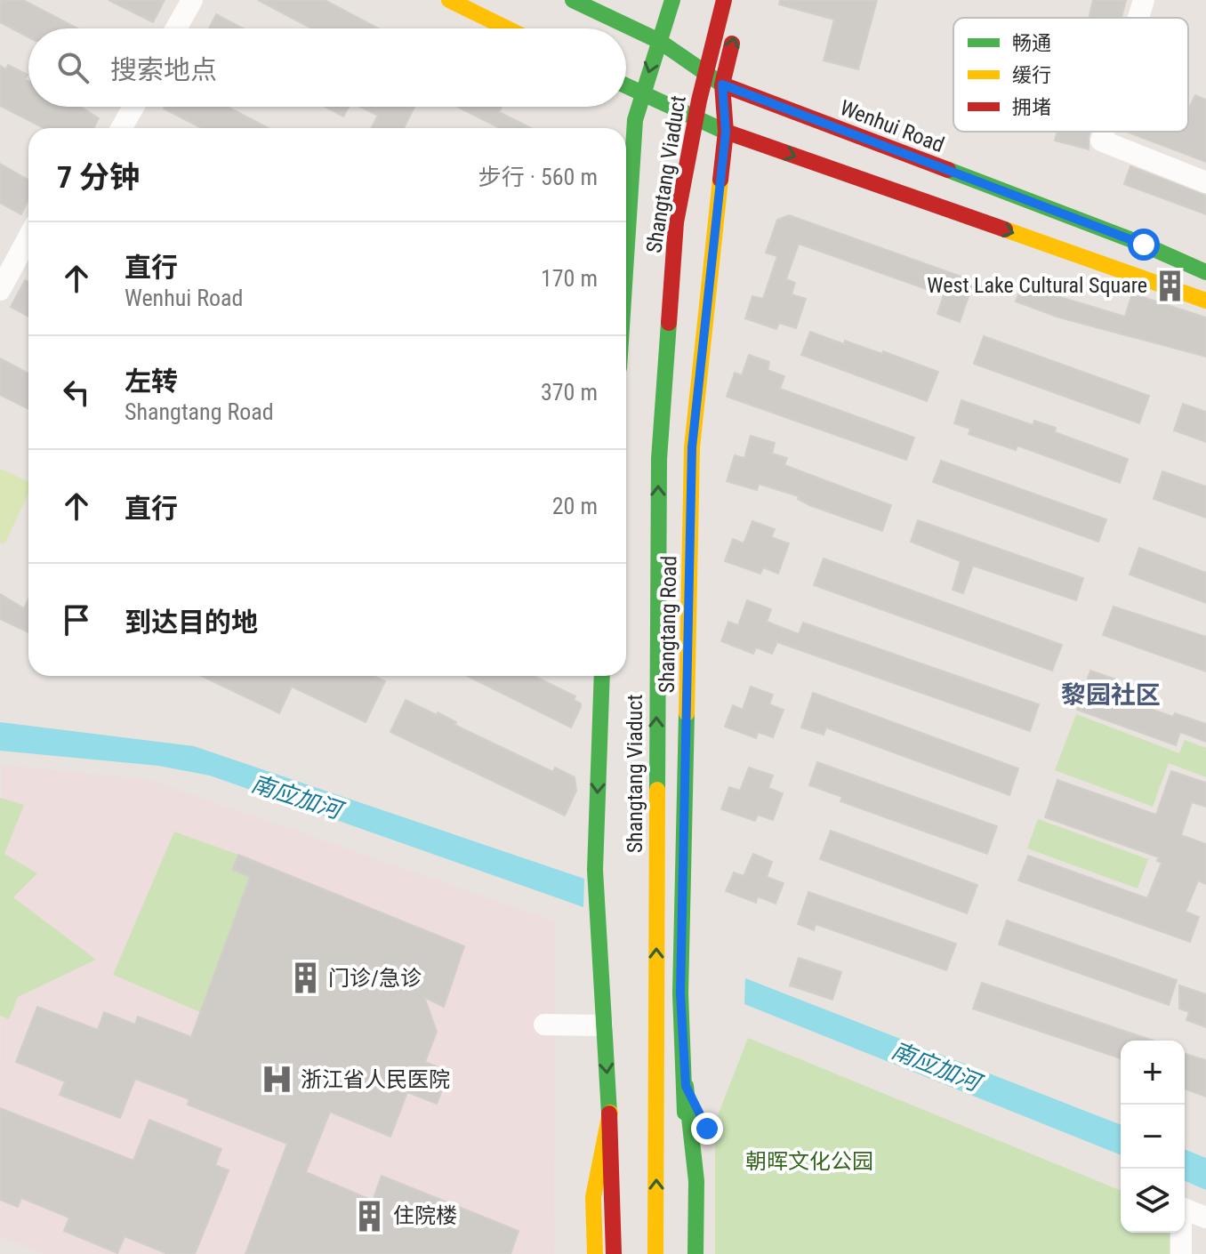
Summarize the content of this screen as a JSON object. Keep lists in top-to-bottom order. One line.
{"streets":{"main road":["Wenhui Road","Shangtang Viaduct","Shangtang Road"]},"crossings":[["Wenhui Road","Shangtang Road"]],"districts":["黎园社区"],"water":["南应加河"],"parks":["朝晖文化公园"],"places":{"building":["West Lake Cultural Square","门诊/急诊","住院楼"],"hospital":["浙江省人民医院"]},"legend":["畅通","缓行","拥堵"],"page":{"search":"搜索地点","heading":["7 分钟","步行 · 560 m"],"list":[["直行","Wenhui Road","170 m"],["左转","Shangtang Road","370 m"],["直行","20 m"],"到达目的地"],"map_buttons":["+","−"]}}
